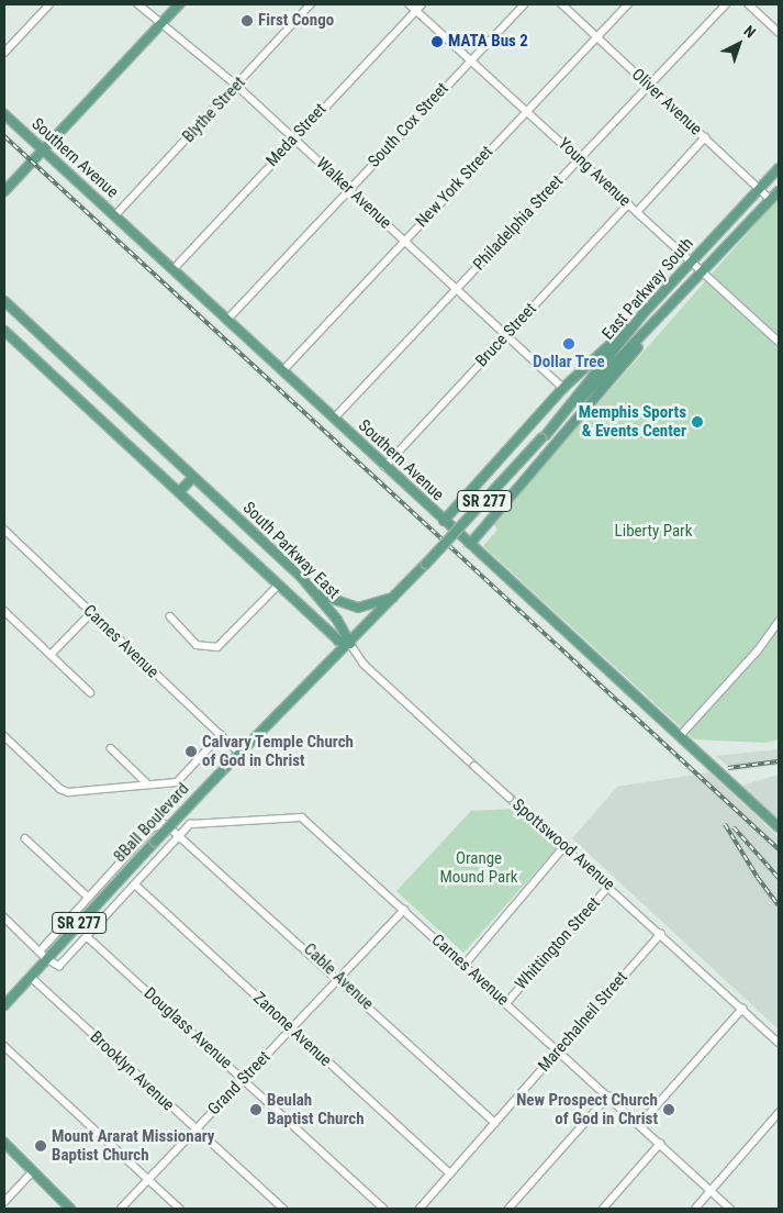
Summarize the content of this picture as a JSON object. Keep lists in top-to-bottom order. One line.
{"streets":{"main road":["Southern Avenue","East Parkway South","SR 277","South Parkway East","8Ball Boulevard"],"street":["Oliver Avenue","Blythe Street","South Cox Street","Meda Street","Young Avenue","New York Street","Walker Avenue","Philadelphia Street","Bruce Street","Carnes Avenue","Spottswood Avenue","Whittington Street","Cable Avenue","Marechalneil Street","Douglass Avenue","Zanone Avenue","Brooklyn Avenue","Grand Street"]},"crossings":[["Oliver Avenue","New York Street"],["Oliver Avenue","Philadelphia Street"],["Oliver Avenue","East Parkway South"],["Blythe Street","Southern Avenue"],["Blythe Street","Walker Avenue"],["South Cox Street","Southern Avenue"],["South Cox Street","Young Avenue"],["South Cox Street","Walker Avenue"],["Meda Street","Southern Avenue"],["Meda Street","Young Avenue"],["Meda Street","Walker Avenue"],["Southern Avenue","New York Street"],["Southern Avenue","Philadelphia Street"],["Southern Avenue","Bruce Street"],["Young Avenue","New York Street"],["Young Avenue","Philadelphia Street"],["Young Avenue","East Parkway South"],["Young Avenue","Bruce Street"],["New York Street","Walker Avenue"],["Walker Avenue","Philadelphia Street"],["Walker Avenue","Bruce Street"],["East Parkway South","South Parkway East"],["East Parkway South","8Ball Boulevard"],["East Parkway South","Spottswood Avenue"],["South Parkway East","8Ball Boulevard"],["South Parkway East","Spottswood Avenue"],["Carnes Avenue","8Ball Boulevard"],["Carnes Avenue","Whittington Street"],["Carnes Avenue","Cable Avenue"],["Carnes Avenue","Marechalneil Street"],["Carnes Avenue","Grand Street"],["8Ball Boulevard","Spottswood Avenue"],["8Ball Boulevard","Brooklyn Avenue"],["Spottswood Avenue","Whittington Street"],["Spottswood Avenue","Marechalneil Street"],["Cable Avenue","Marechalneil Street"],["Cable Avenue","Grand Street"],["Marechalneil Street","Zanone Avenue"],["Douglass Avenue","Grand Street"],["Zanone Avenue","Grand Street"],["Brooklyn Avenue","Grand Street"]],"parks":["Liberty Park","Orange Mound Park"],"places":["First Congo","MATA Bus 2","Dollar Tree","Memphis Sports & Events Center","Calvary Temple Church of God in Christ","Beulah Baptist Church","New Prospect Church of God in Christ","Mount Ararat Missionary Baptist Church"],"north":"top right"}
